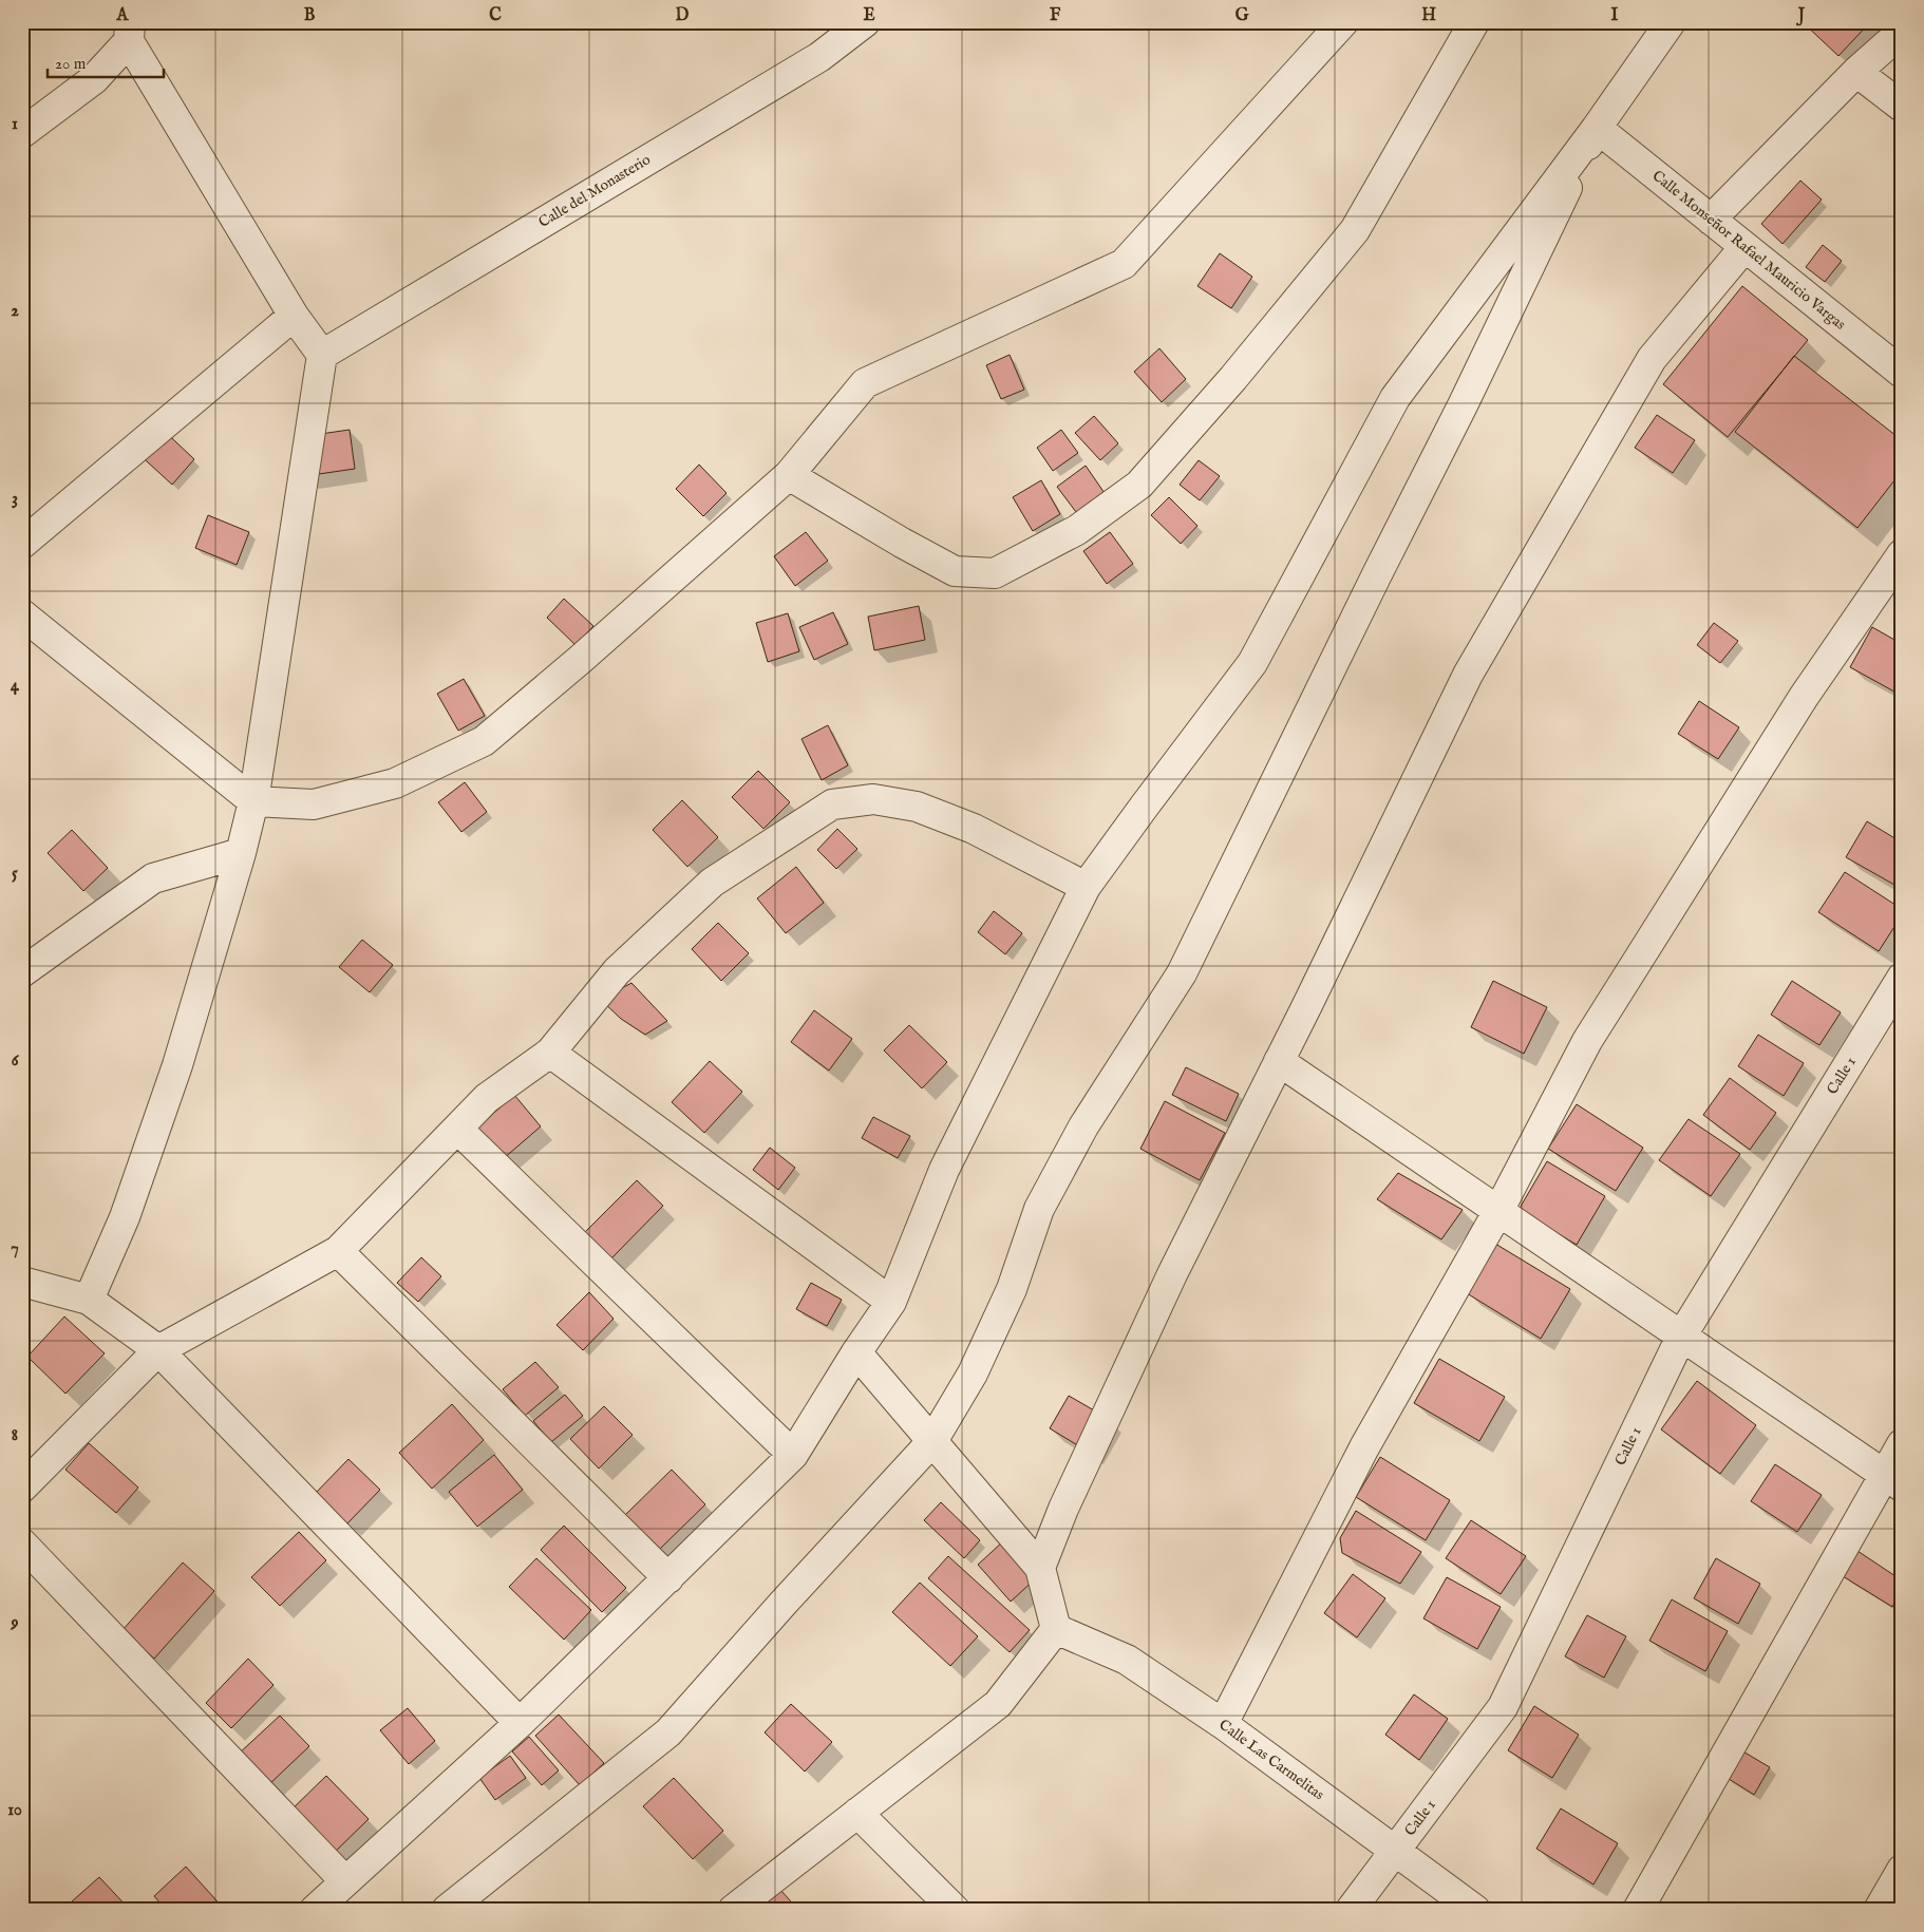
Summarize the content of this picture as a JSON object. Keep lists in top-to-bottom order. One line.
{"streets":{"street":["Calle del Monasterio","Calle Monseñor Rafael Mauricio Vargas","Calle 1","Calle Las Carmelitas"]},"crossings":[["Calle 1","Calle Las Carmelitas"]],"scale_bar":"20 m","grid":{"columns":["A","B","C","D","E","F","G","H","I","J"],"rows":["1","2","3","4","5","6","7","8","9","10"]}}
